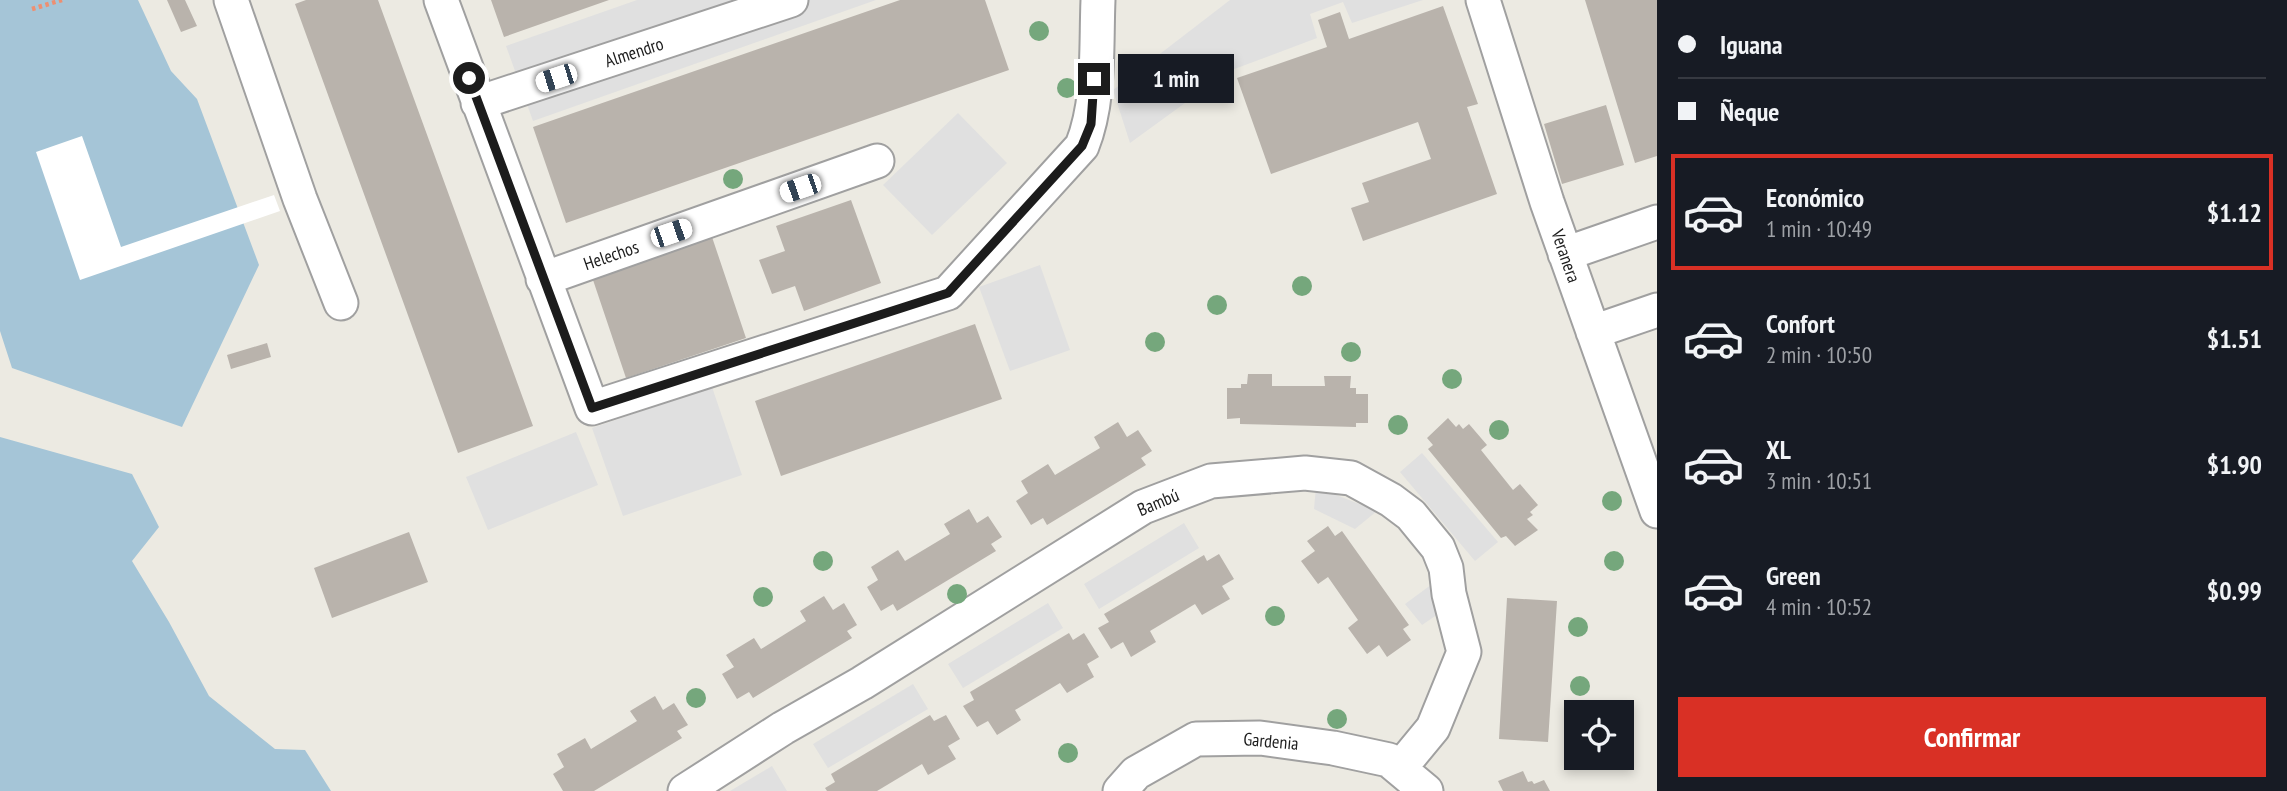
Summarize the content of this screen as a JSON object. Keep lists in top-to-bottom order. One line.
{"streets":{"lane":["Almendro","Helechos","Veranera","Bambú","Gardenia"]},"crossings":[["Bambú","Gardenia"]],"page":{"banner":["Iguana","Ñeque"],"bubble":"1 min","list":[{"name":"Económico","note":"1 min · 10:49","value":"$1.12"},{"name":"Confort","note":"2 min · 10:50","value":"$1.51"},{"name":"XL","note":"3 min · 10:51","value":"$1.90"},{"name":"Green","note":"4 min · 10:52","value":"$0.99"}],"buttons":"Confirmar"}}
